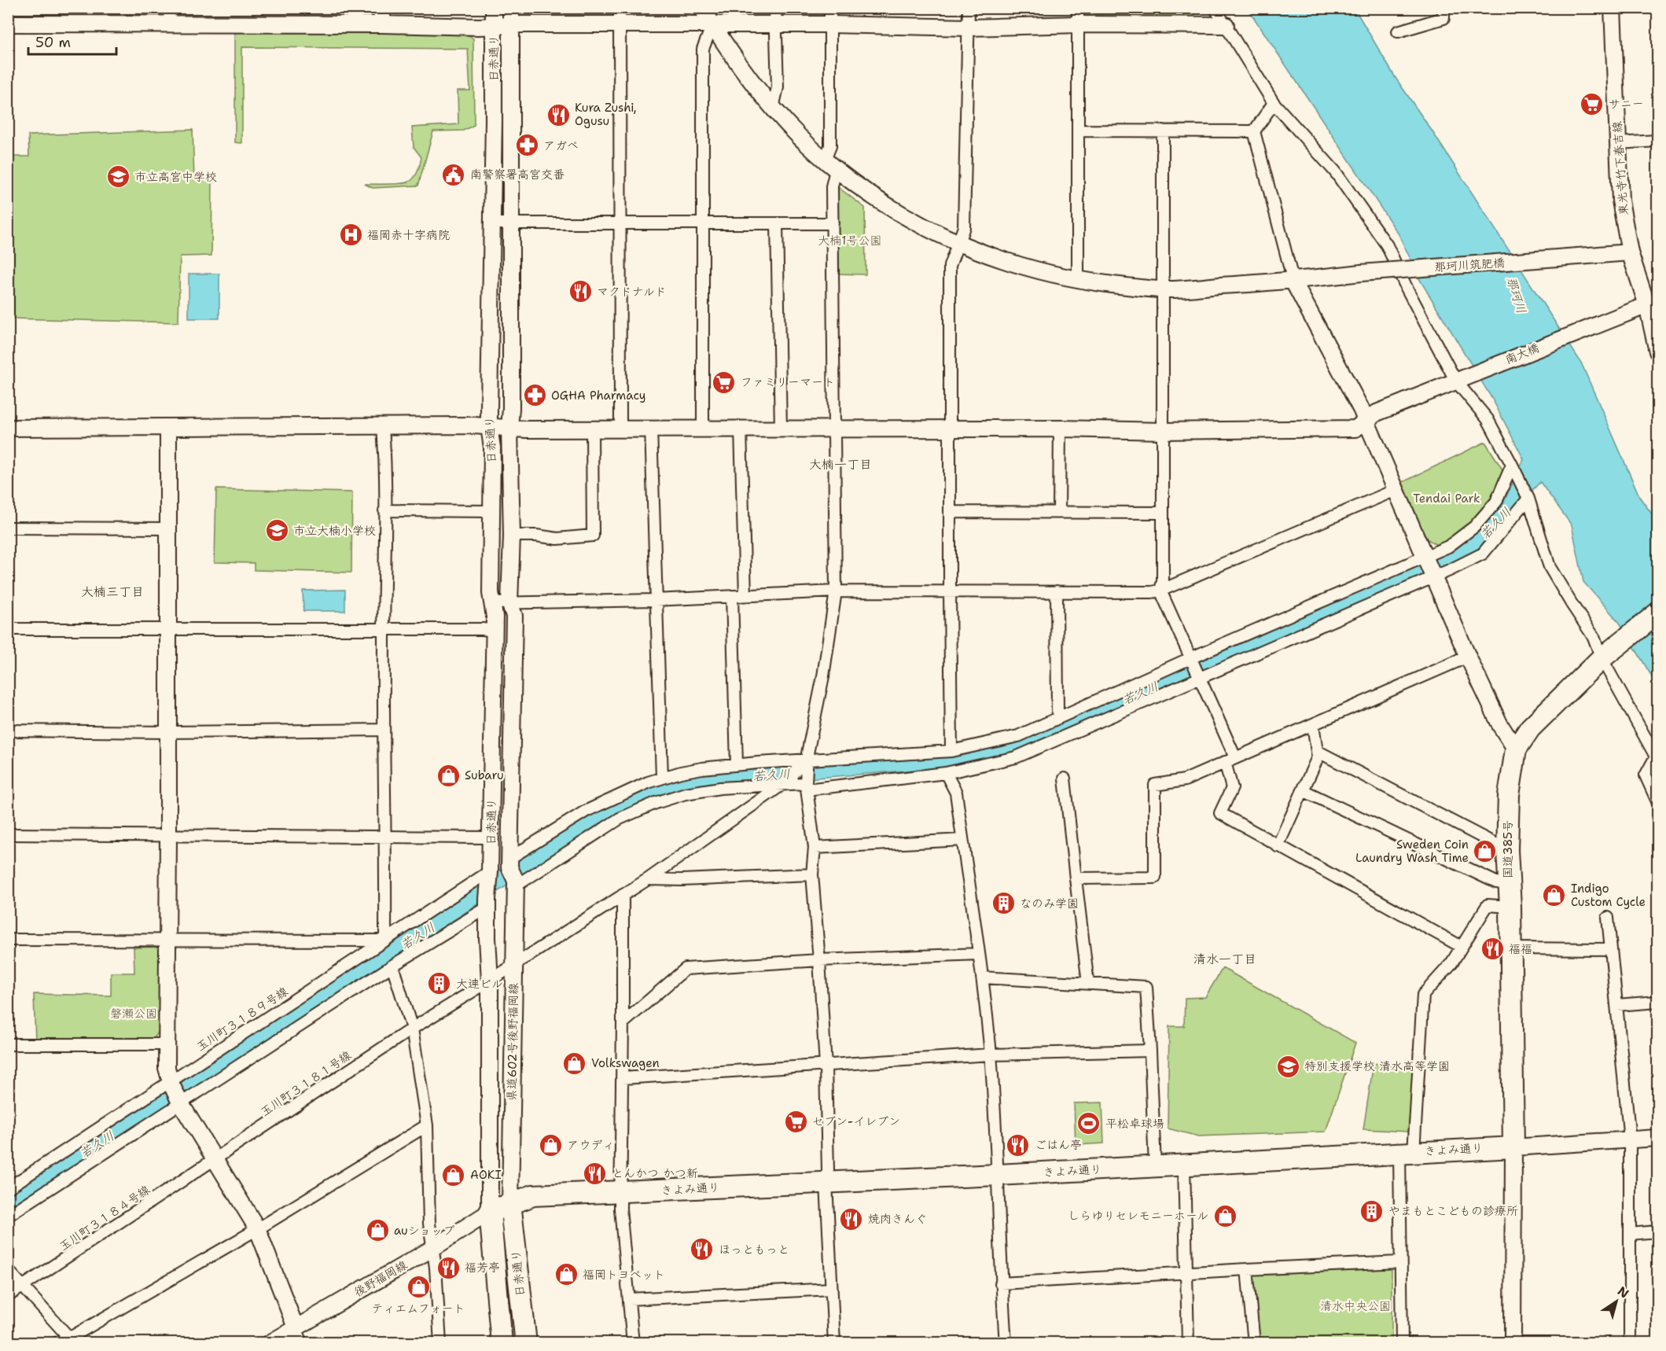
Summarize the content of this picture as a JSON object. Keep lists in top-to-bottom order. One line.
{"streets":{"highway":["日赤通り","国道385号","きよみ通り"],"street":["東光寺竹下春吉線","那珂川筑肥橋","南大橋","玉川町３１８９号線","県道602号後野福岡線","玉川町３１８１号線","玉川町３１８４号線","後野福岡線"]},"crossings":[["日赤通り","南大橋"],["日赤通り","玉川町３１８９号線"],["日赤通り","県道602号後野福岡線"],["日赤通り","きよみ通り"],["日赤通り","後野福岡線"],["東光寺竹下春吉線","那珂川筑肥橋"],["東光寺竹下春吉線","南大橋"],["国道385号","きよみ通り"],["県道602号後野福岡線","玉川町３１８１号線"],["県道602号後野福岡線","きよみ通り"],["県道602号後野福岡線","後野福岡線"],["玉川町３１８１号線","玉川町３１８４号線"],["きよみ通り","後野福岡線"]],"districts":["大楠一丁目","大楠三丁目","清水一丁目"],"water":["那珂川","若久川"],"parks":["大楠1号公園","Tendai Park","磐瀬公園","清水中央公園"],"places":{"supermarket":["サニー","ファミリーマート","セブン-イレブン"],"restaurant":["Kura Zushi, Ogusu","マクドナルド","福福","ごはん亭","とんかつ かつ新","焼肉きんぐ","ほっともっと","福芳亭"],"pharmacy":["アガペ","OGHA Pharmacy"],"public building":["南警察署高宮交番"],"school or university":["市立高宮中学校","市立大楠小学校","特別支援学校 清水高等学園"],"hospital":["福岡赤十字病院"],"shop":["Subaru","Sweden Coin Laundry Wash Time","Indigo Custom Cycle","Volkswagen","アウディ","AOKI","しらゆりセレモニーホール","auショップ","福岡トヨペット","ティエムフォート"],"building":["なのみ学園","大連ビル","やまもとこどもの診療所"],"sports":["平松卓球場"]},"scale_bar":"50 m","north":"top right"}
